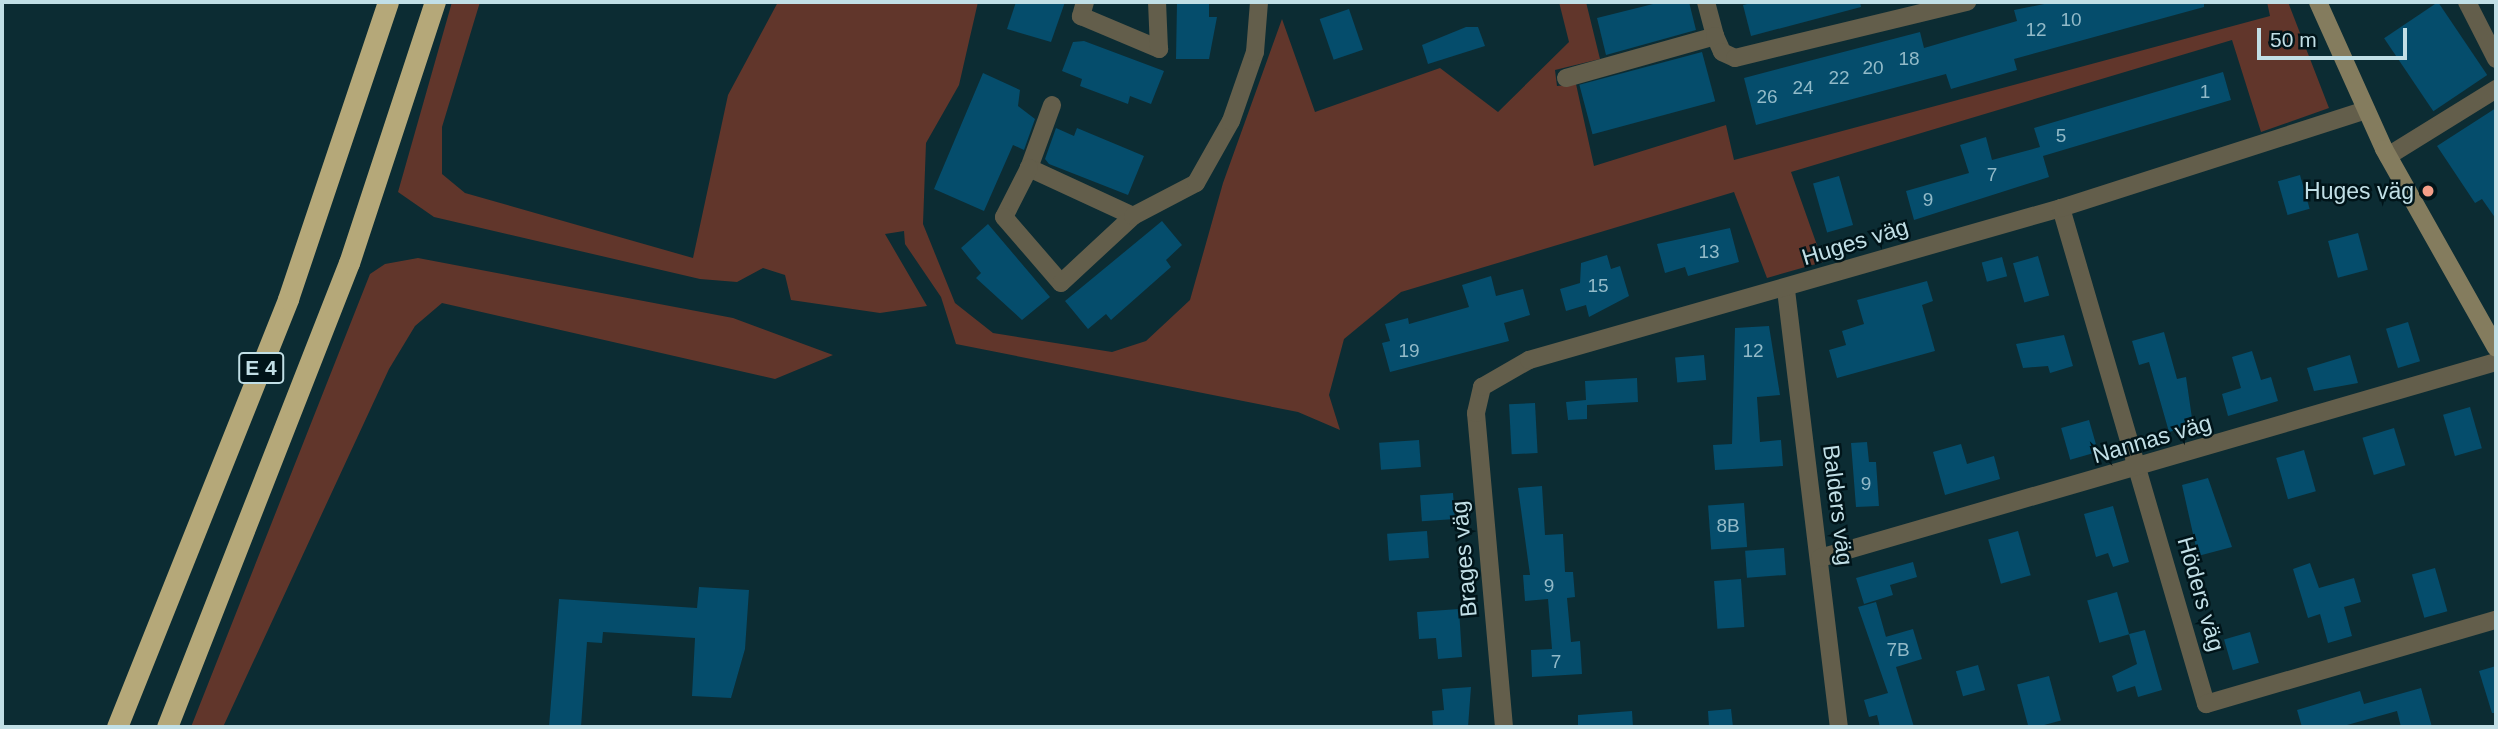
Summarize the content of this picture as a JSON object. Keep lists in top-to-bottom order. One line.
{"streets":{"highway":["E 4"],"street":["Huges väg","Nannas väg","Balders väg","Brages väg","Höders väg"]},"crossings":[["Huges väg","Balders väg"],["Huges väg","Brages väg"],["Huges väg","Höders väg"],["Nannas väg","Balders väg"],["Nannas väg","Höders väg"]],"places":["Huges väg"],"house_numbers":["10","12","18","20","22","24","1","26","5","7","9","13","15","19","12","9","8B","9","7B","7"],"scale_bar":"50 m"}
